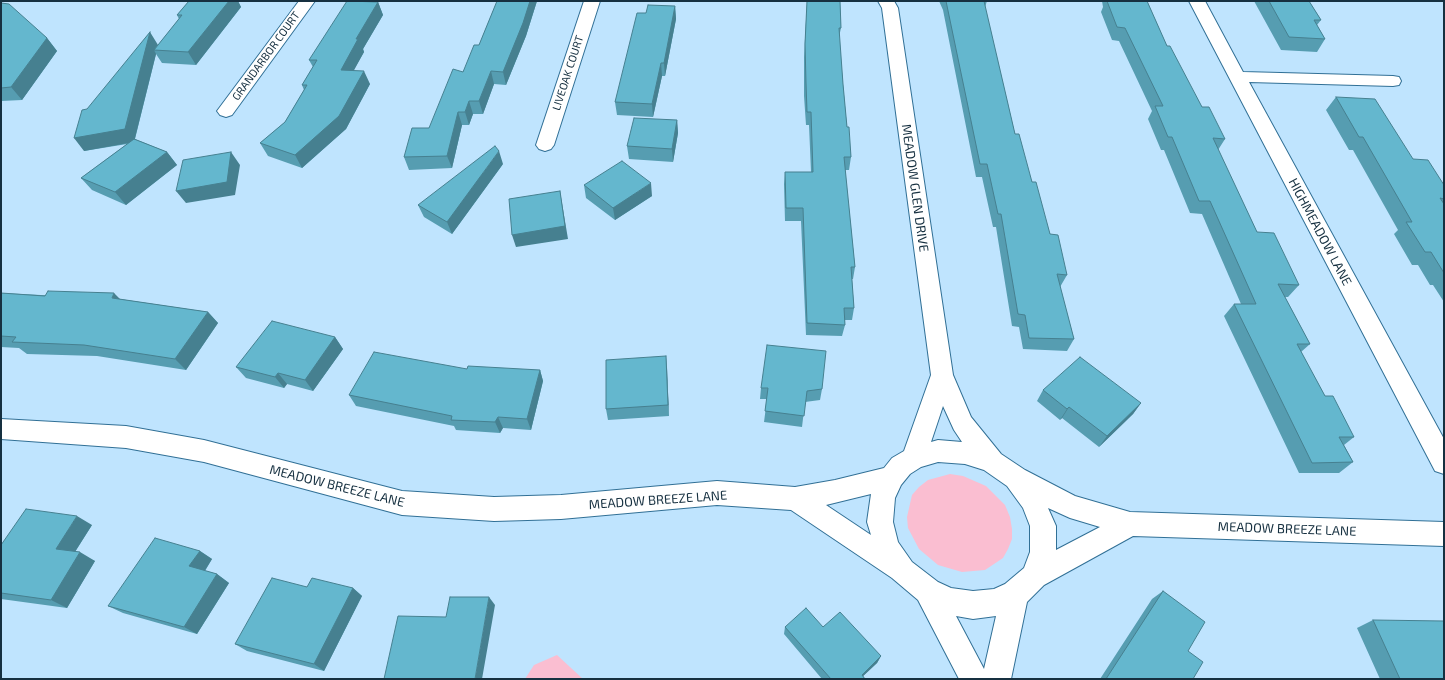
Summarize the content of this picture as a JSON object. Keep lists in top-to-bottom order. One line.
{"streets":{"street":["GRANDARBOR COURT","LIVEOAK COURT","MEADOW GLEN DRIVE","HIGHMEADOW LANE","MEADOW BREEZE LANE"]}}
